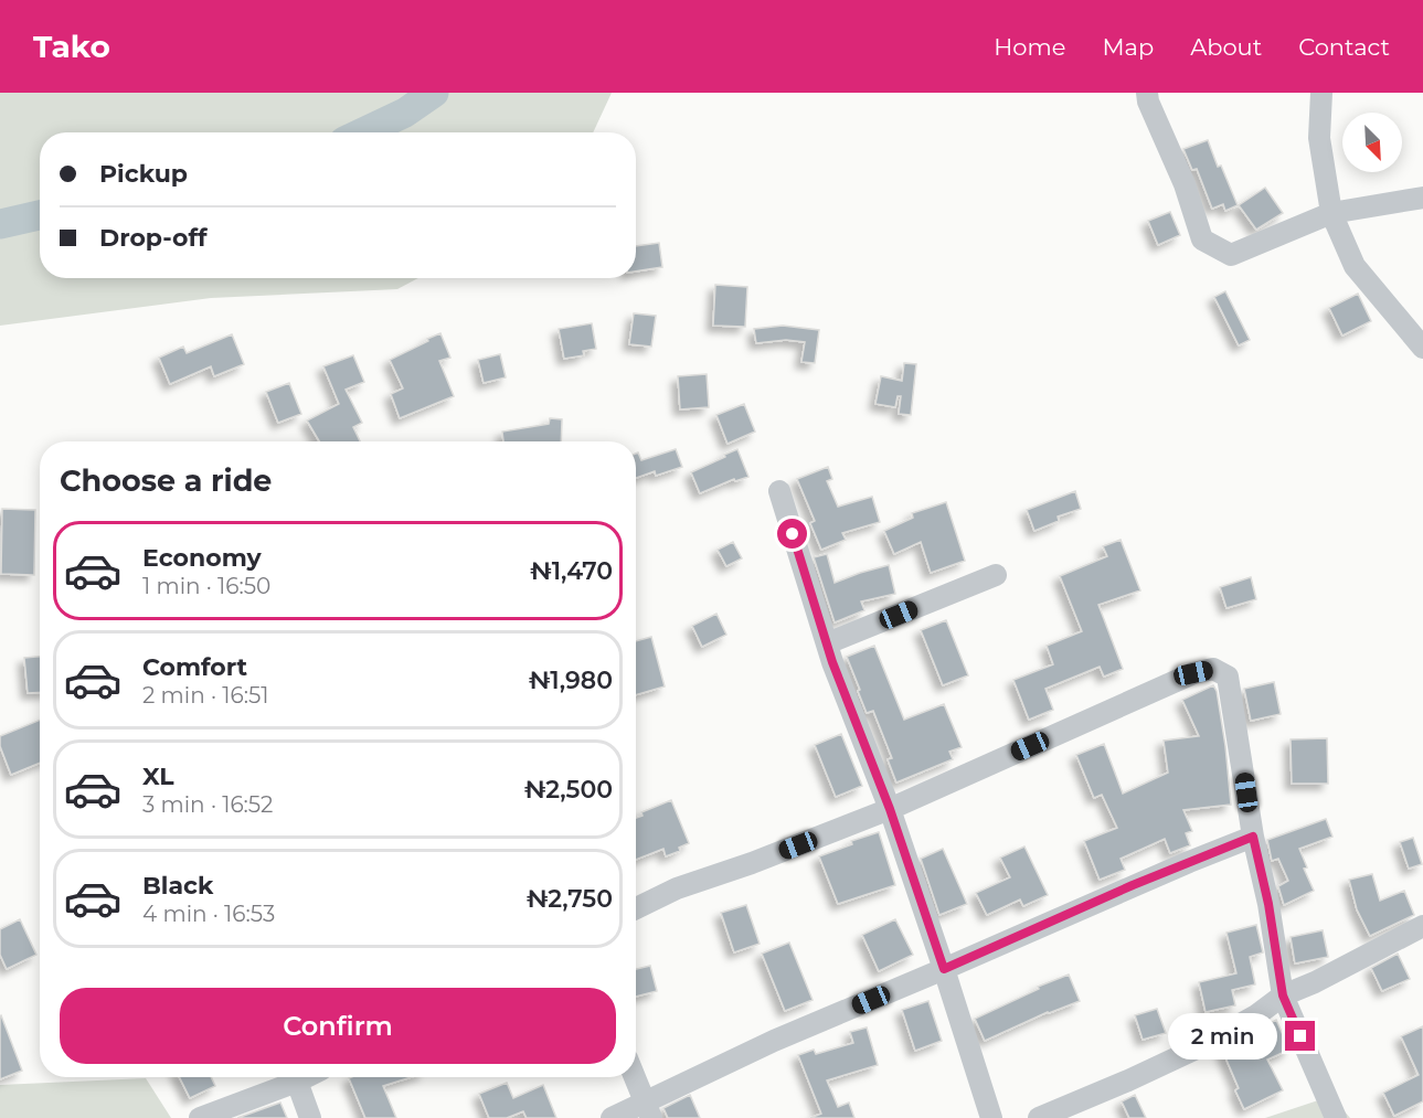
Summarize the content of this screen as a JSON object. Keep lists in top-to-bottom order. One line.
{"north":"bottom right","page":{"header":"Tako","nav":["Home","Map","About","Contact"],"banner":["Pickup","Drop-off"],"heading":"Choose a ride","list":[{"name":"Economy","note":"1 min · 16:50","value":"₦1,470"},{"name":"Comfort","note":"2 min · 16:51","value":"₦1,980"},{"name":"XL","note":"3 min · 16:52","value":"₦2,500"},{"name":"Black","note":"4 min · 16:53","value":"₦2,750"}],"buttons":"Confirm","bubble":"2 min"}}
